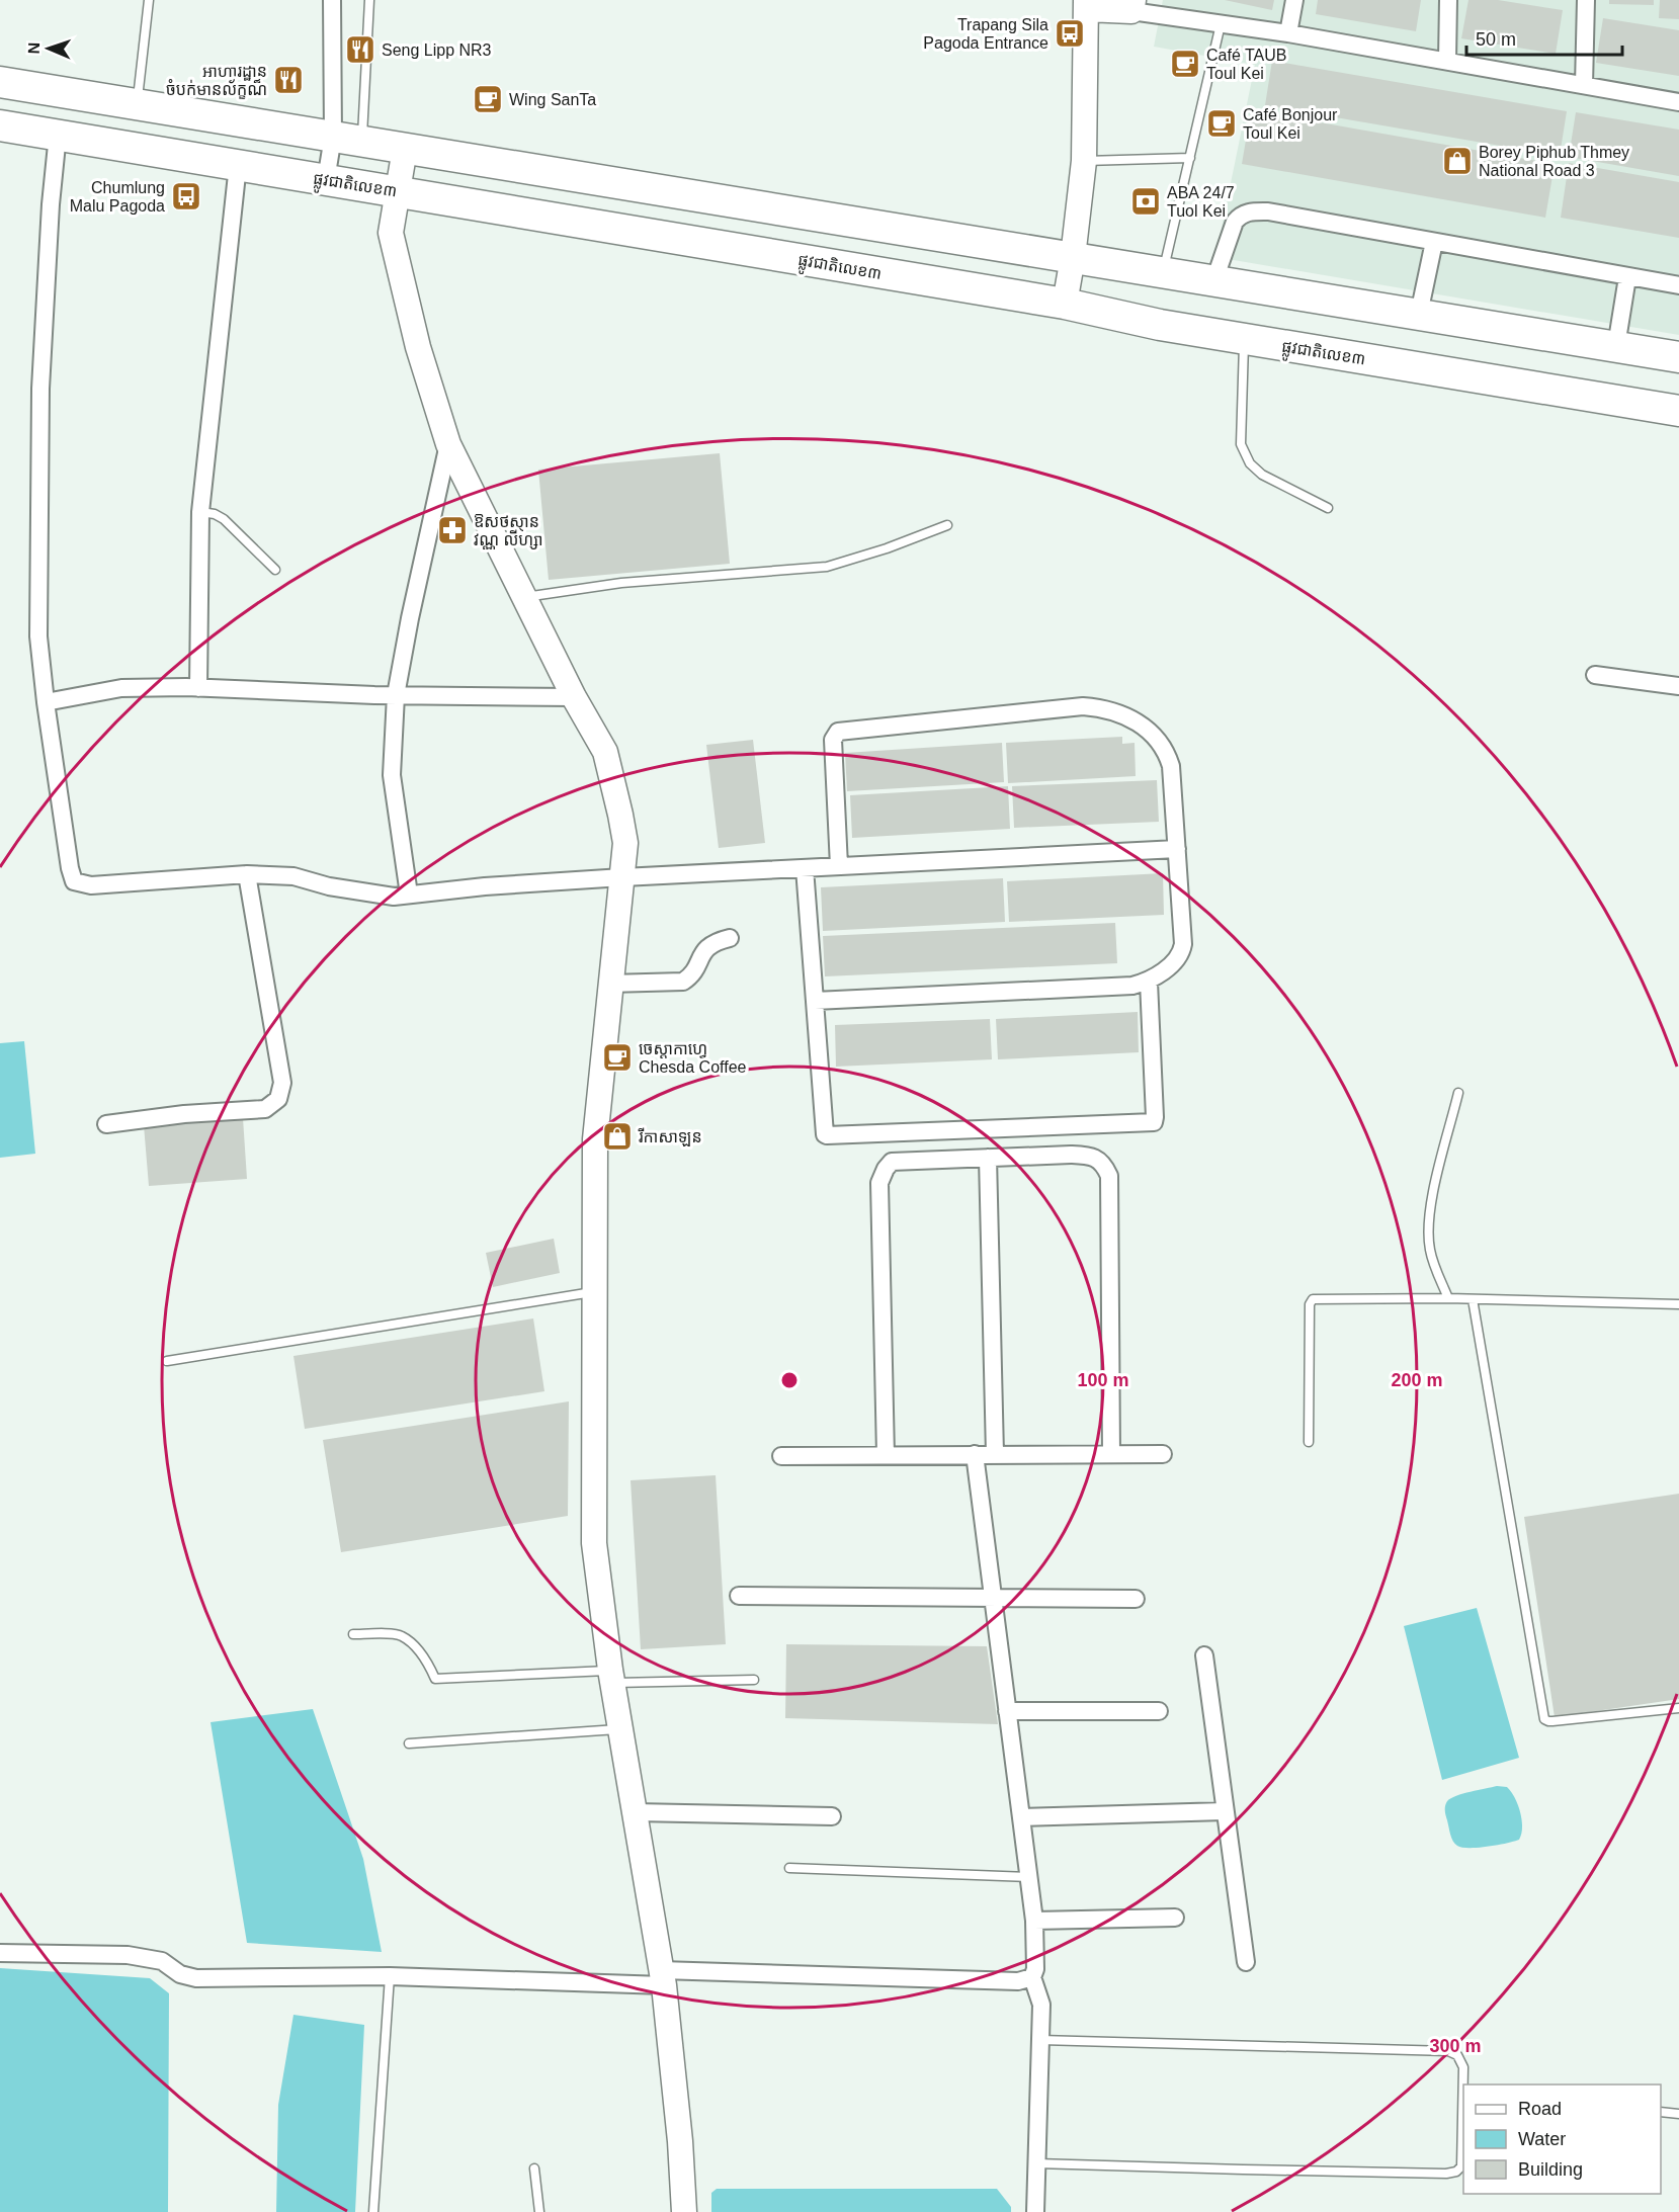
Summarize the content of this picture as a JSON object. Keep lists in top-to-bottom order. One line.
{"streets":{"highway":["ផ្លូវជាតិលេខ៣"]},"places":{"bus stop":["Trapang Sila Pagoda Entrance","Chumlung Malu Pagoda"],"restaurant":["Seng Lipp NR3","អាហារដ្ឋាន ចំបក់មានល័ក្ខណ៏"],"cafe":["Café TAUB Toul Kei","Wing SanTa","Café Bonjour Toul Kei","ចេស្ដាកាហ្វេ Chesda Coffee"],"shop":["Borey Piphub Thmey National Road 3","រីកាសាឡន"],"bank":["ABA 24/7 Tuol Kei"],"pharmacy":["ឱសថស្ថាន វណ្ណ លីហ្សា"]},"legend":["Road","Water","Building"],"scale_bar":"50 m","north":"left","rings":["100 m","200 m","300 m"]}
